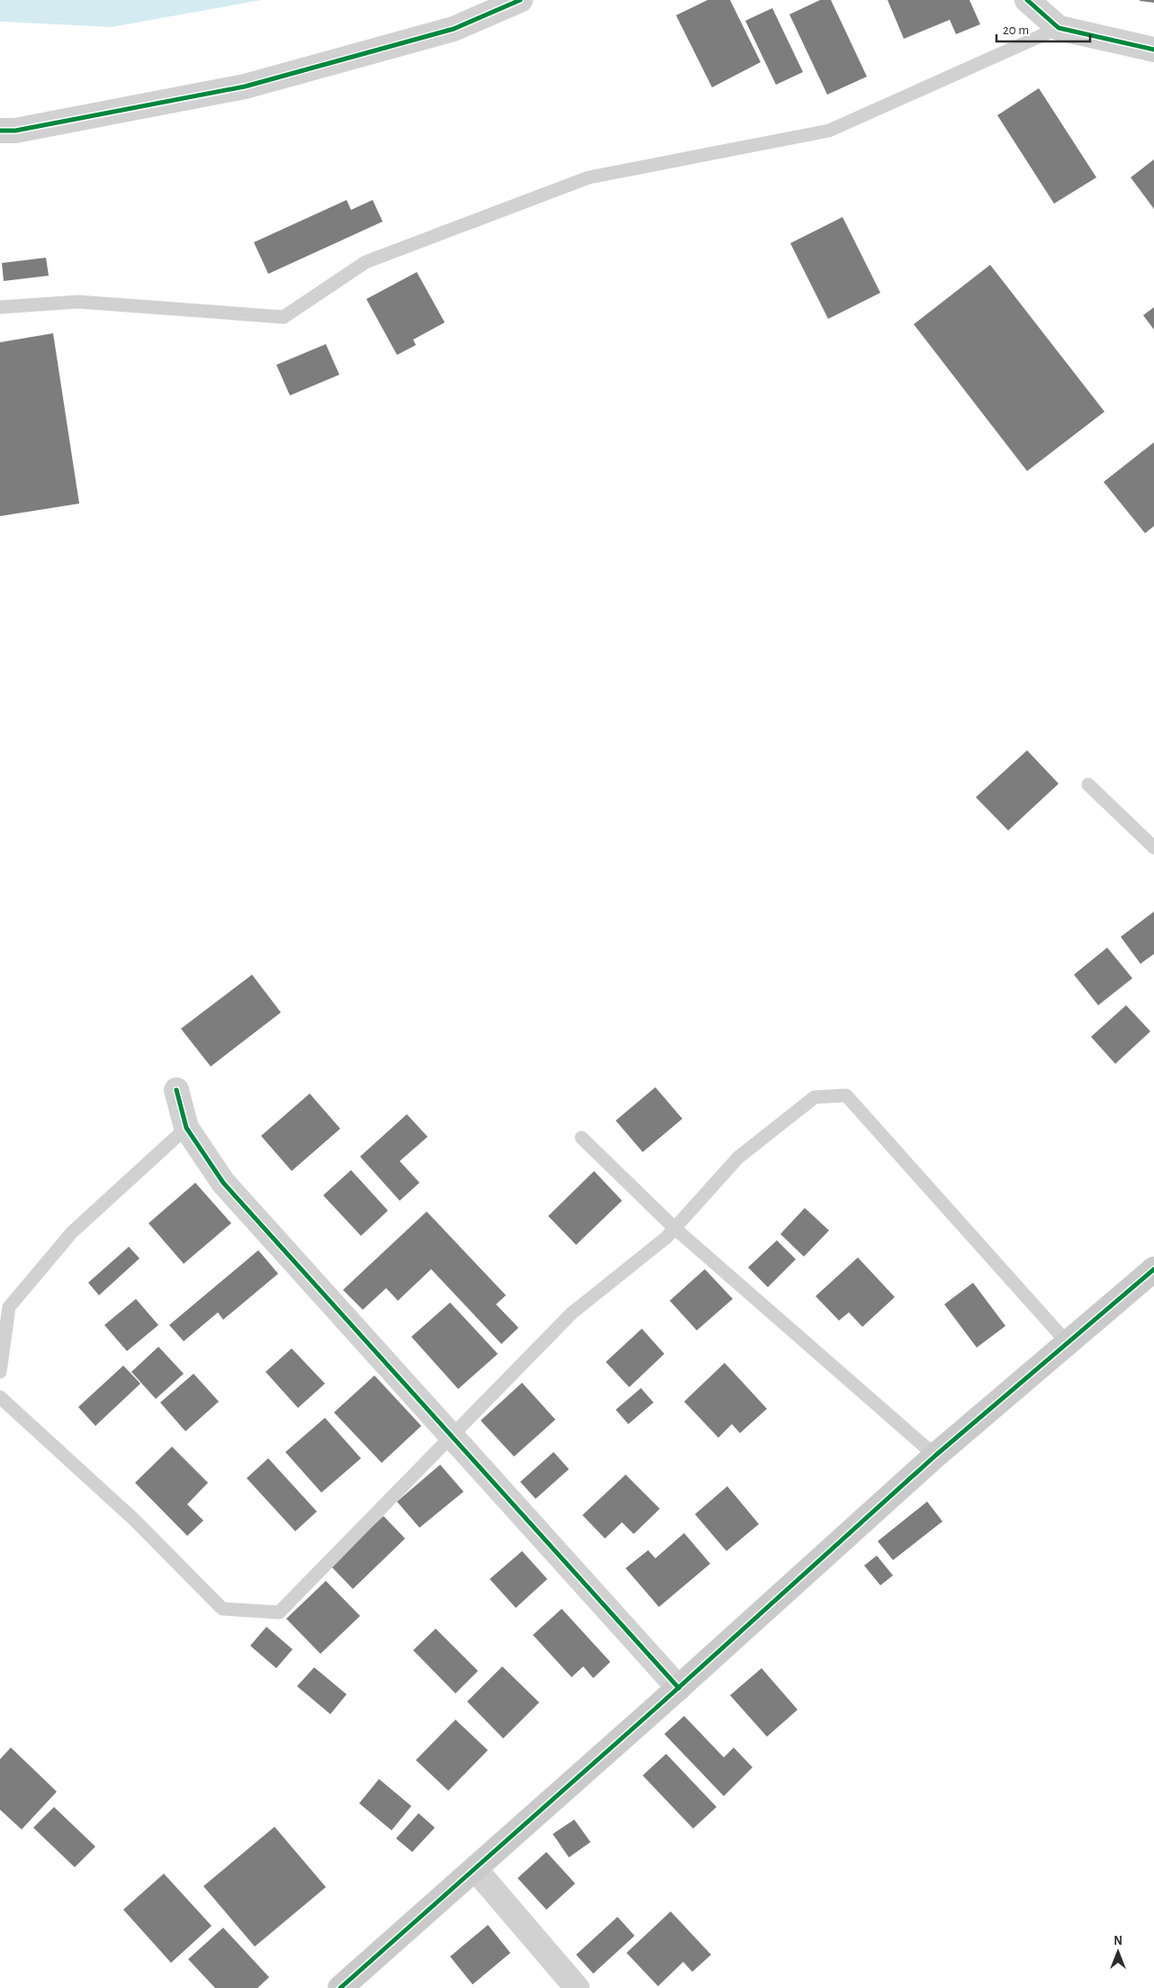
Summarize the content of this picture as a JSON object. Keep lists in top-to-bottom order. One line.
{"scale_bar":"20 m","north":"top"}
